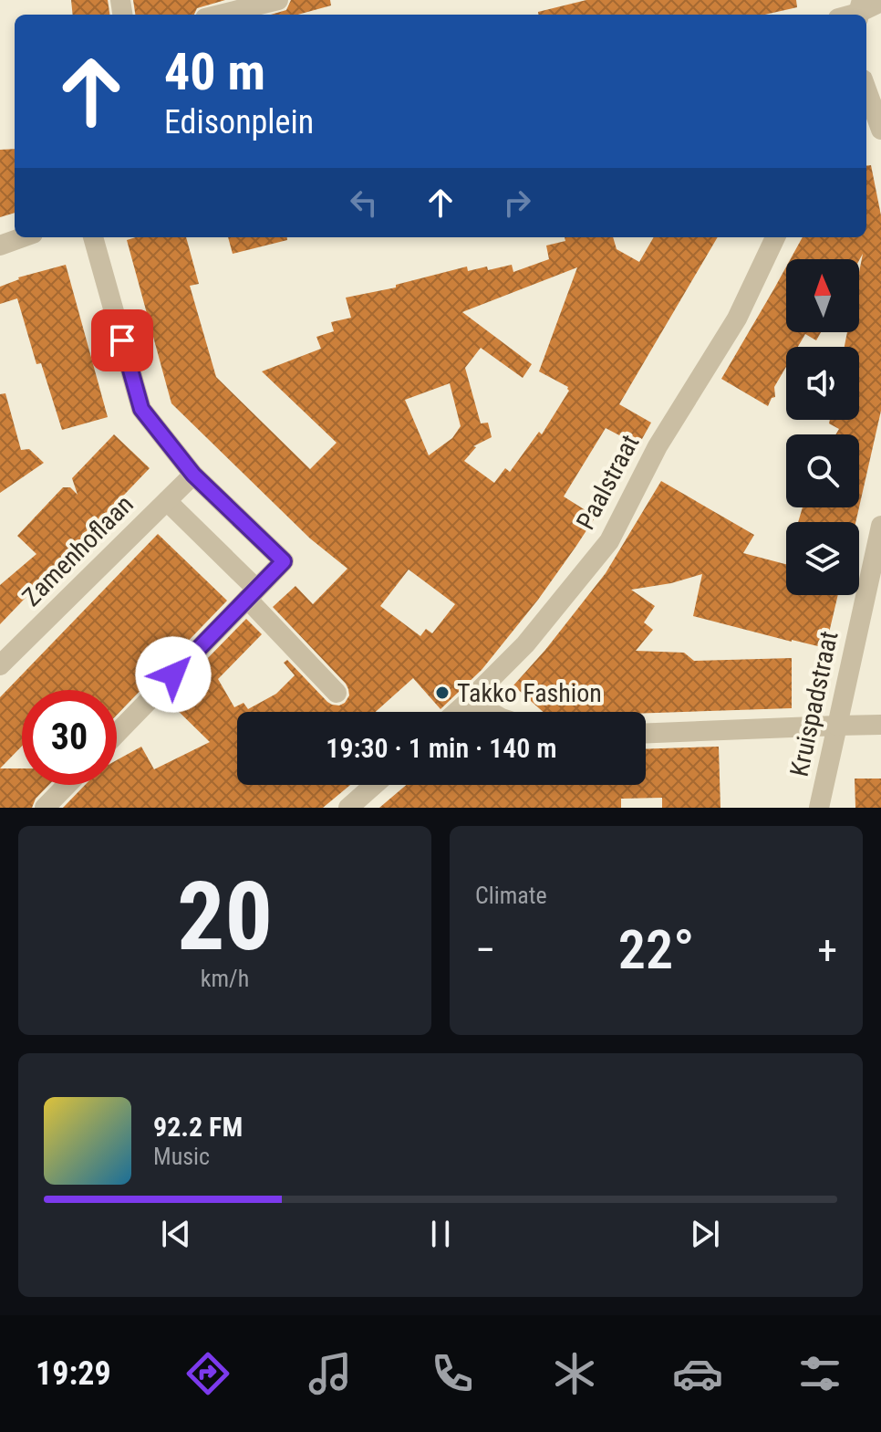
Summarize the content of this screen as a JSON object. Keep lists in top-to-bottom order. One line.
{"streets":{"street":["Paalstraat","Zamenhoflaan","Kruispadstraat"]},"places":["Takko Fashion"],"north":"top","page":{"turn":["40 m","Edisonplein"],"limit":"30","trip":"19:30 · 1 min · 140 m","tile":[["20","km/h"],"Climate"],"heat":["−","22°","+"],"song":["92.2 FM","Music"],"tabs":"19:29"}}
